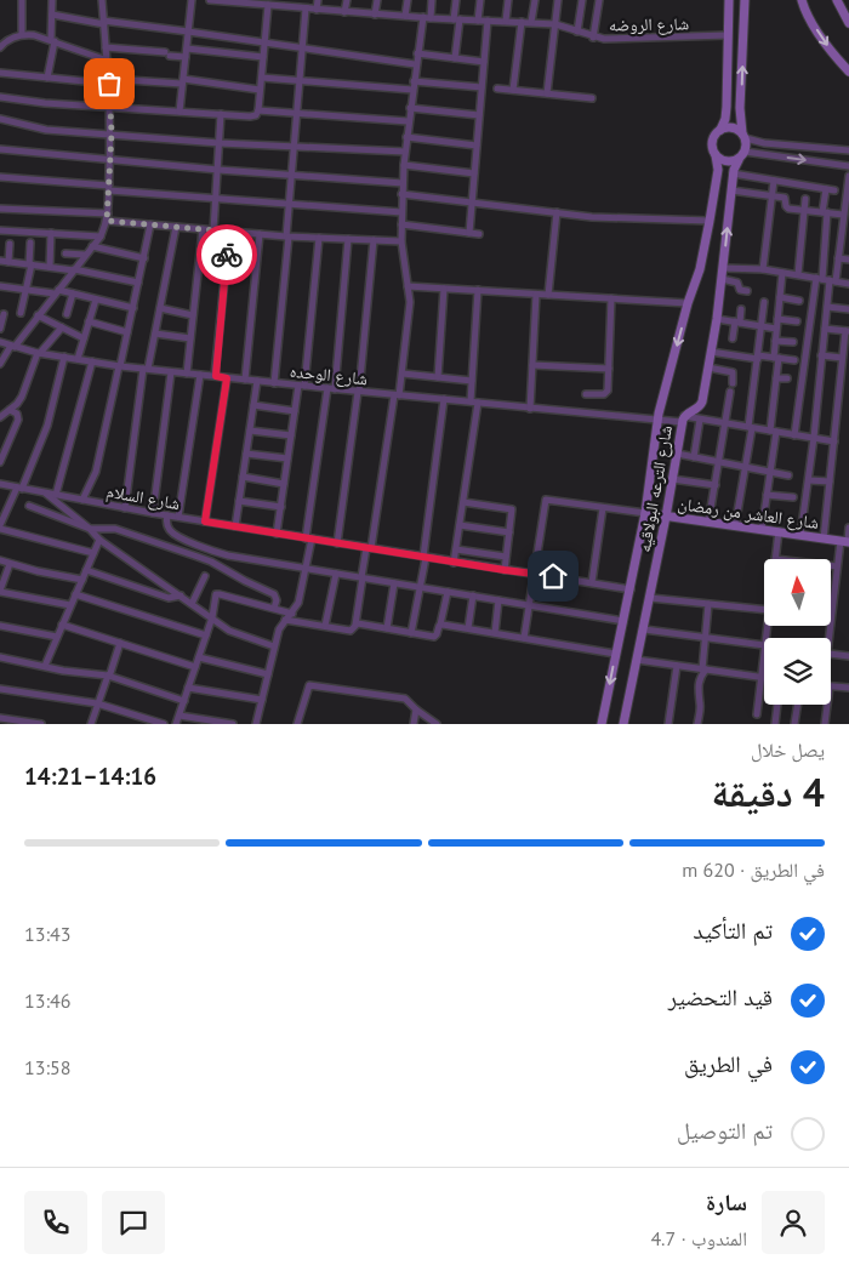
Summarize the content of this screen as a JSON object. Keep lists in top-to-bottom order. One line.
{"streets":{"street":["شارع الروضه","شارع الوحده","شارع الترعه البولاقيه","شارع السلام","شارع العاشر من رمضان"]},"crossings":[["شارع الوحده","شارع الترعه البولاقيه"],["شارع الترعه البولاقيه","شارع السلام"],["شارع الترعه البولاقيه","شارع العاشر من رمضان"]],"north":"top","page":{"heading":["4 دقيقة","يصل خلال","14:16–14:21"],"panel":["سارة","المندوب · 4.7"],"bar":"في الطريق · 620 m","list":[["تم التأكيد","13:43"],["قيد التحضير","13:46"],["في الطريق","13:58"],"تم التوصيل"]}}
